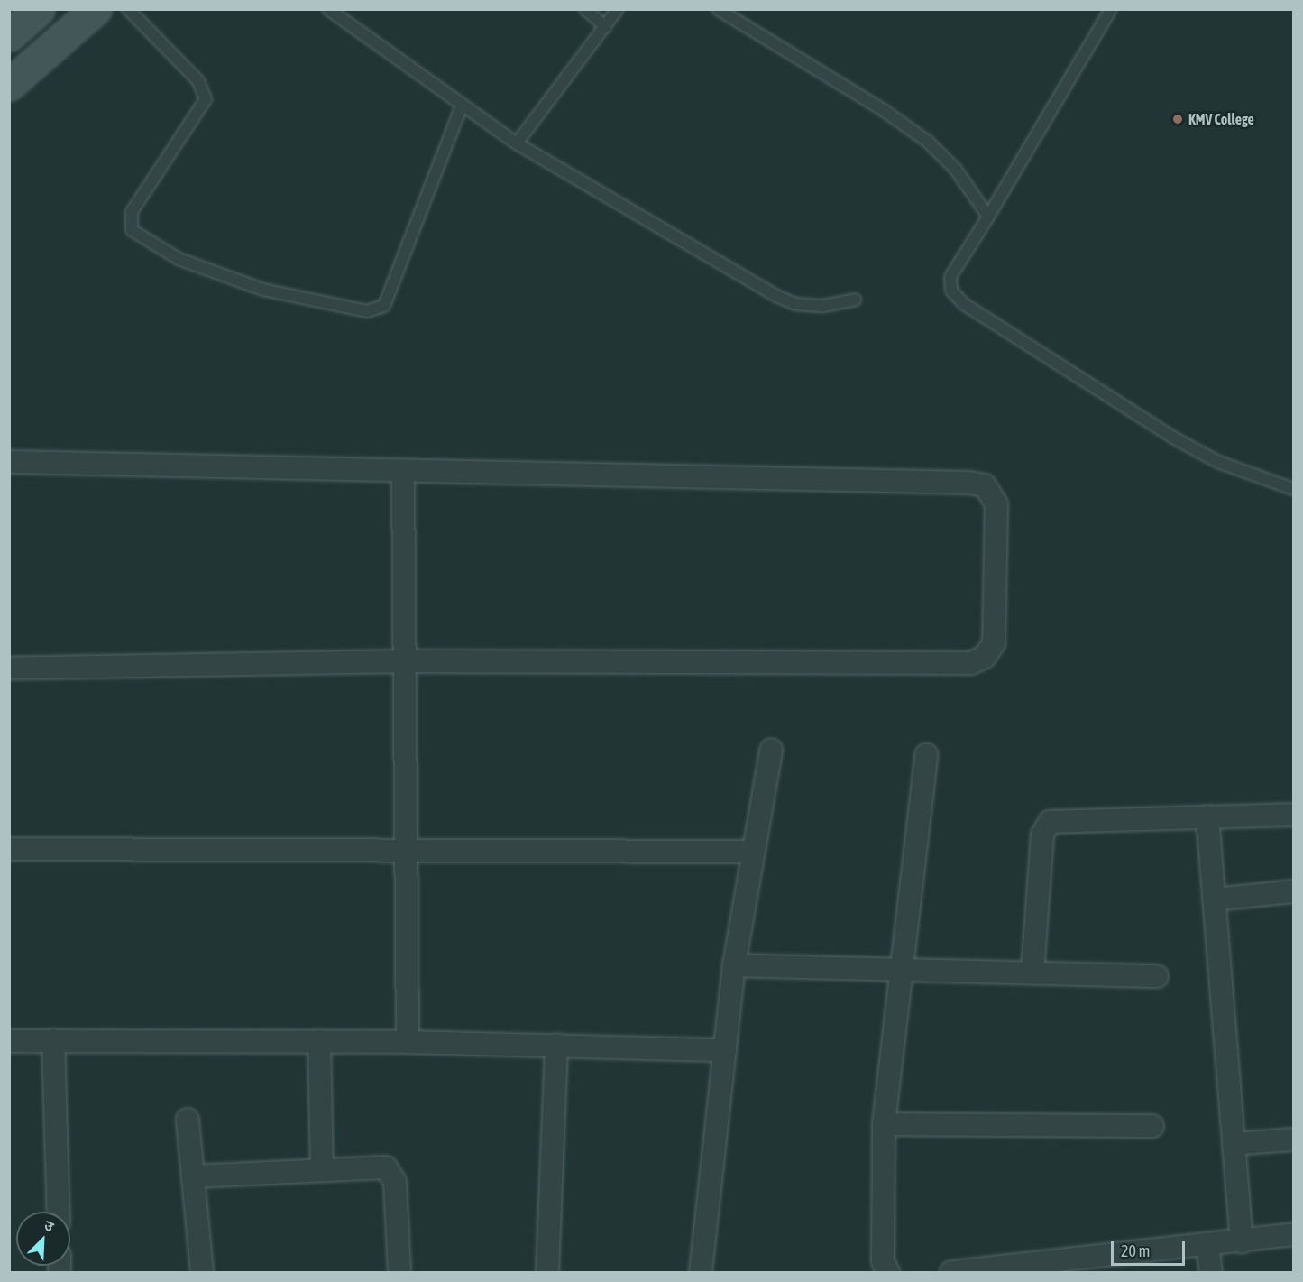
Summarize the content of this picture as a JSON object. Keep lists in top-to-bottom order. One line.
{"places":["KMV College"],"scale_bar":"20 m","north":"top right"}
